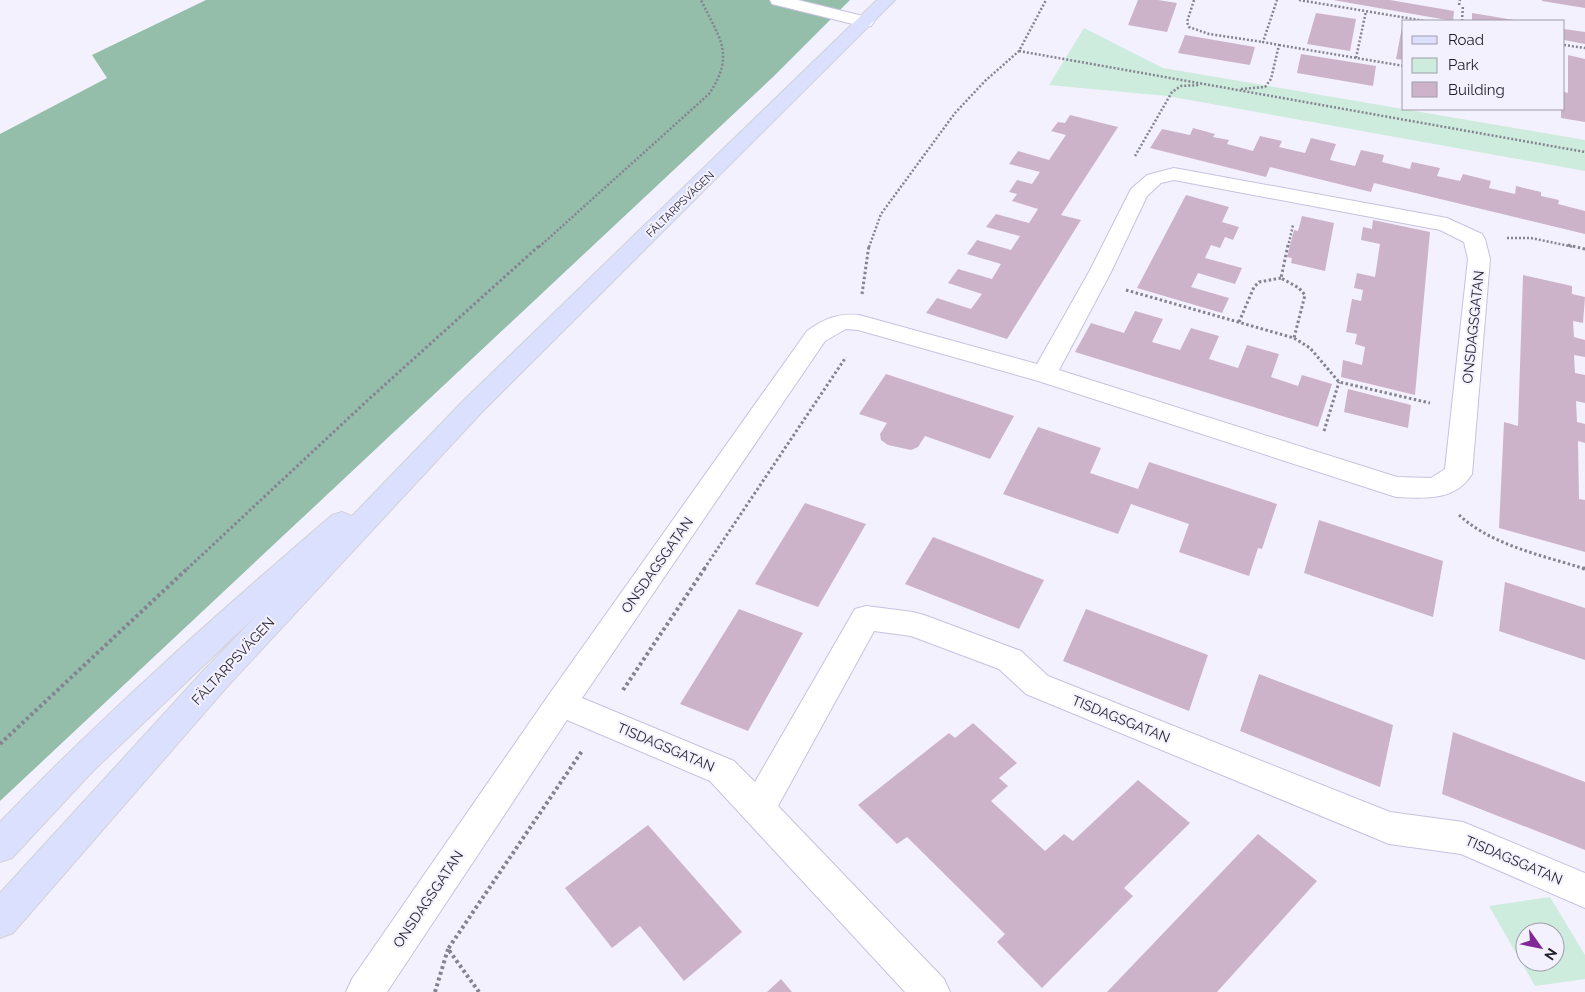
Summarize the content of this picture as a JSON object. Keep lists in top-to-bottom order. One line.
{"streets":{"main road":["FÄLTARPSVÄGEN"],"street":["ONSDAGSGATAN","TISDAGSGATAN"]},"crossings":[["ONSDAGSGATAN","TISDAGSGATAN"]],"legend":["Road","Park","Building"],"north":"bottom right"}
